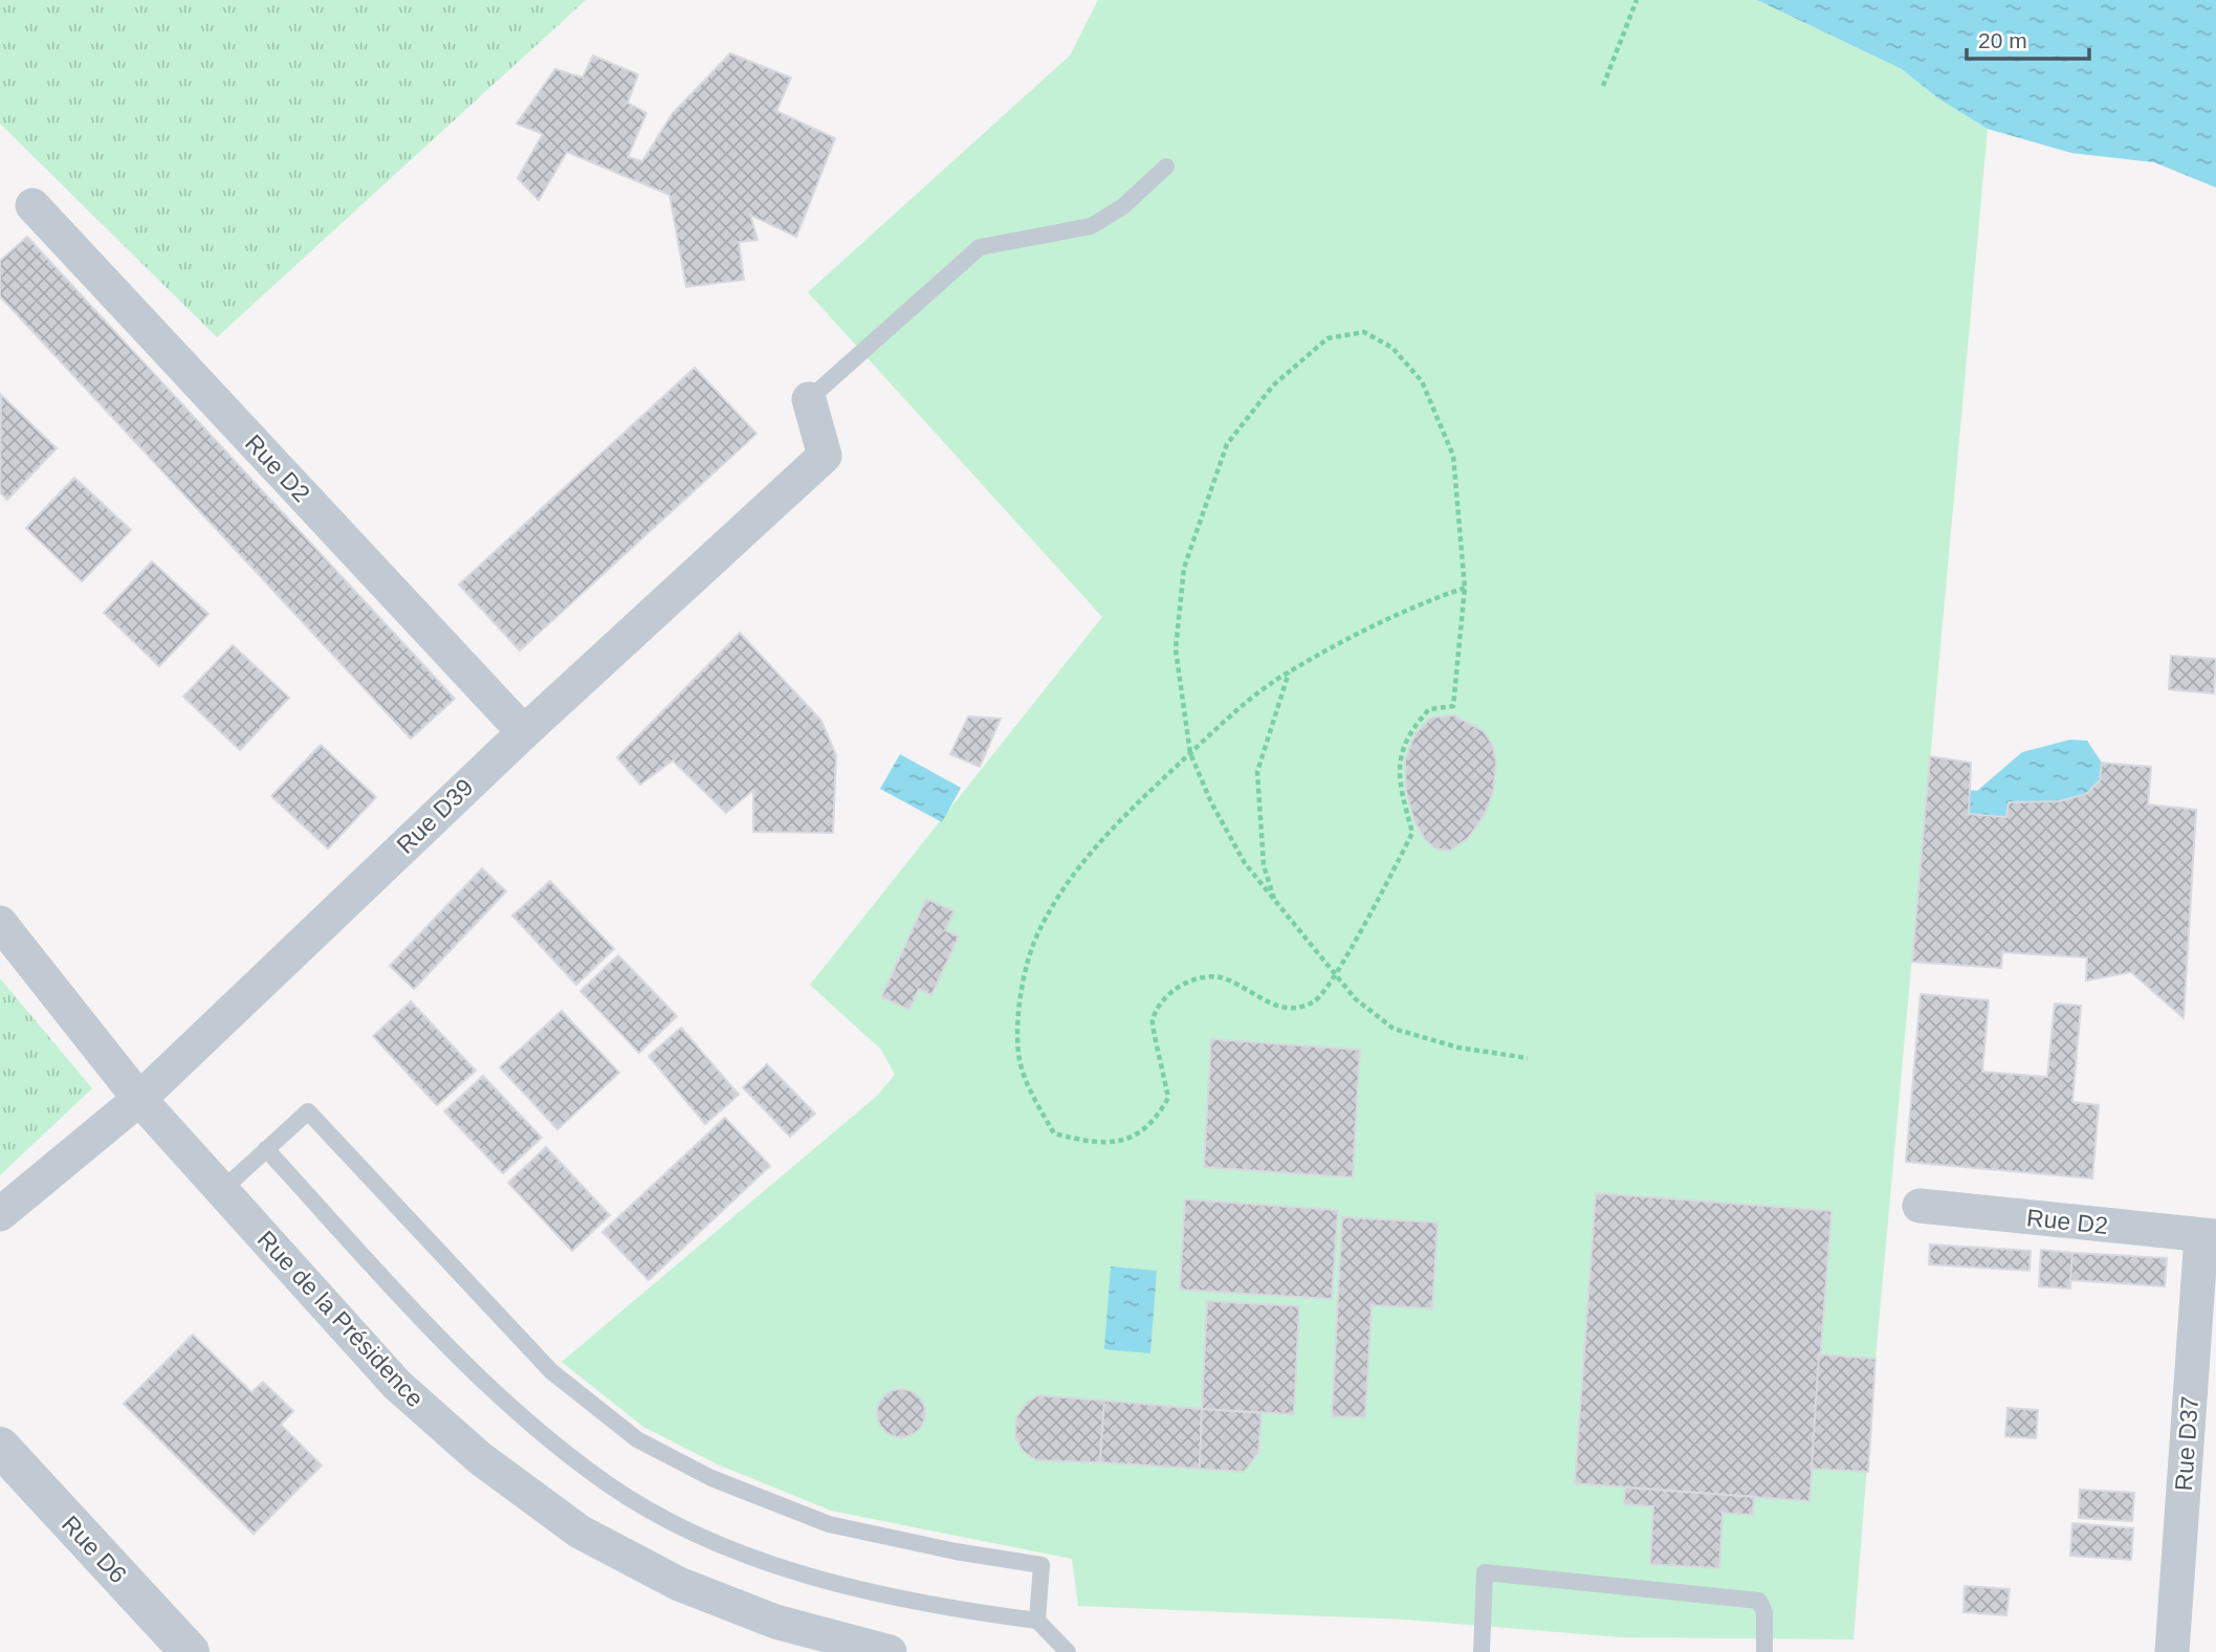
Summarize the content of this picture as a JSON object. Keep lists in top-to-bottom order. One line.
{"streets":{"street":["Rue D2","Rue D39","Rue de la Présidence","Rue D37","Rue D6"]},"crossings":[["Rue D2","Rue D39"],["Rue D2","Rue D37"],["Rue D39","Rue de la Présidence"]],"scale_bar":"20 m"}
